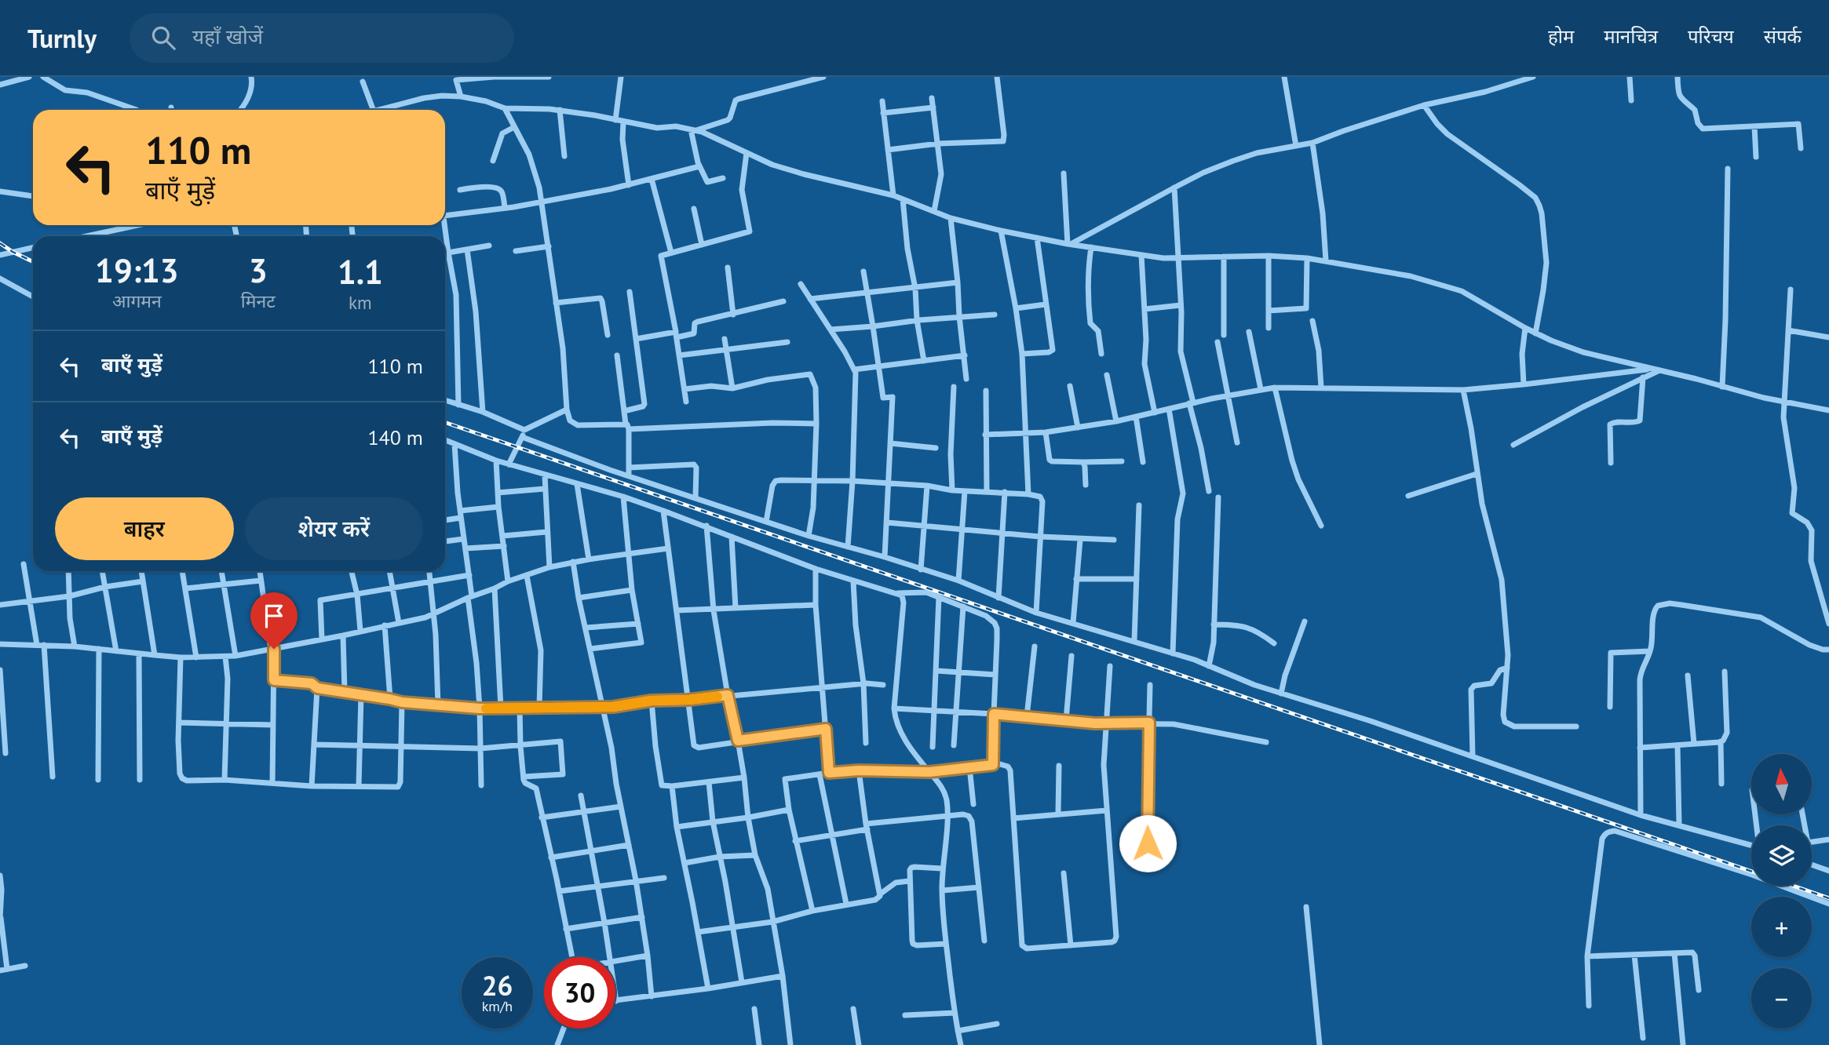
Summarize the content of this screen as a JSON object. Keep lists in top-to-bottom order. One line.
{"north":"top","page":{"header":"Turnly","search":"यहाँ खोजें","nav":["होम","मानचित्र","परिचय","संपर्क"],"turn":["110 m","बाएँ मुड़ें"],"eta":["19:13","आगमन","3","मिनट","1.1","km"],"list":[{"name":"बाएँ मुड़ें","value":"110 m"},{"name":"बाएँ मुड़ें","value":"140 m"}],"buttons":["बाहर","शेयर करें"],"map_buttons":["+","−"],"speed":"26 km/h","limit":"30"}}
